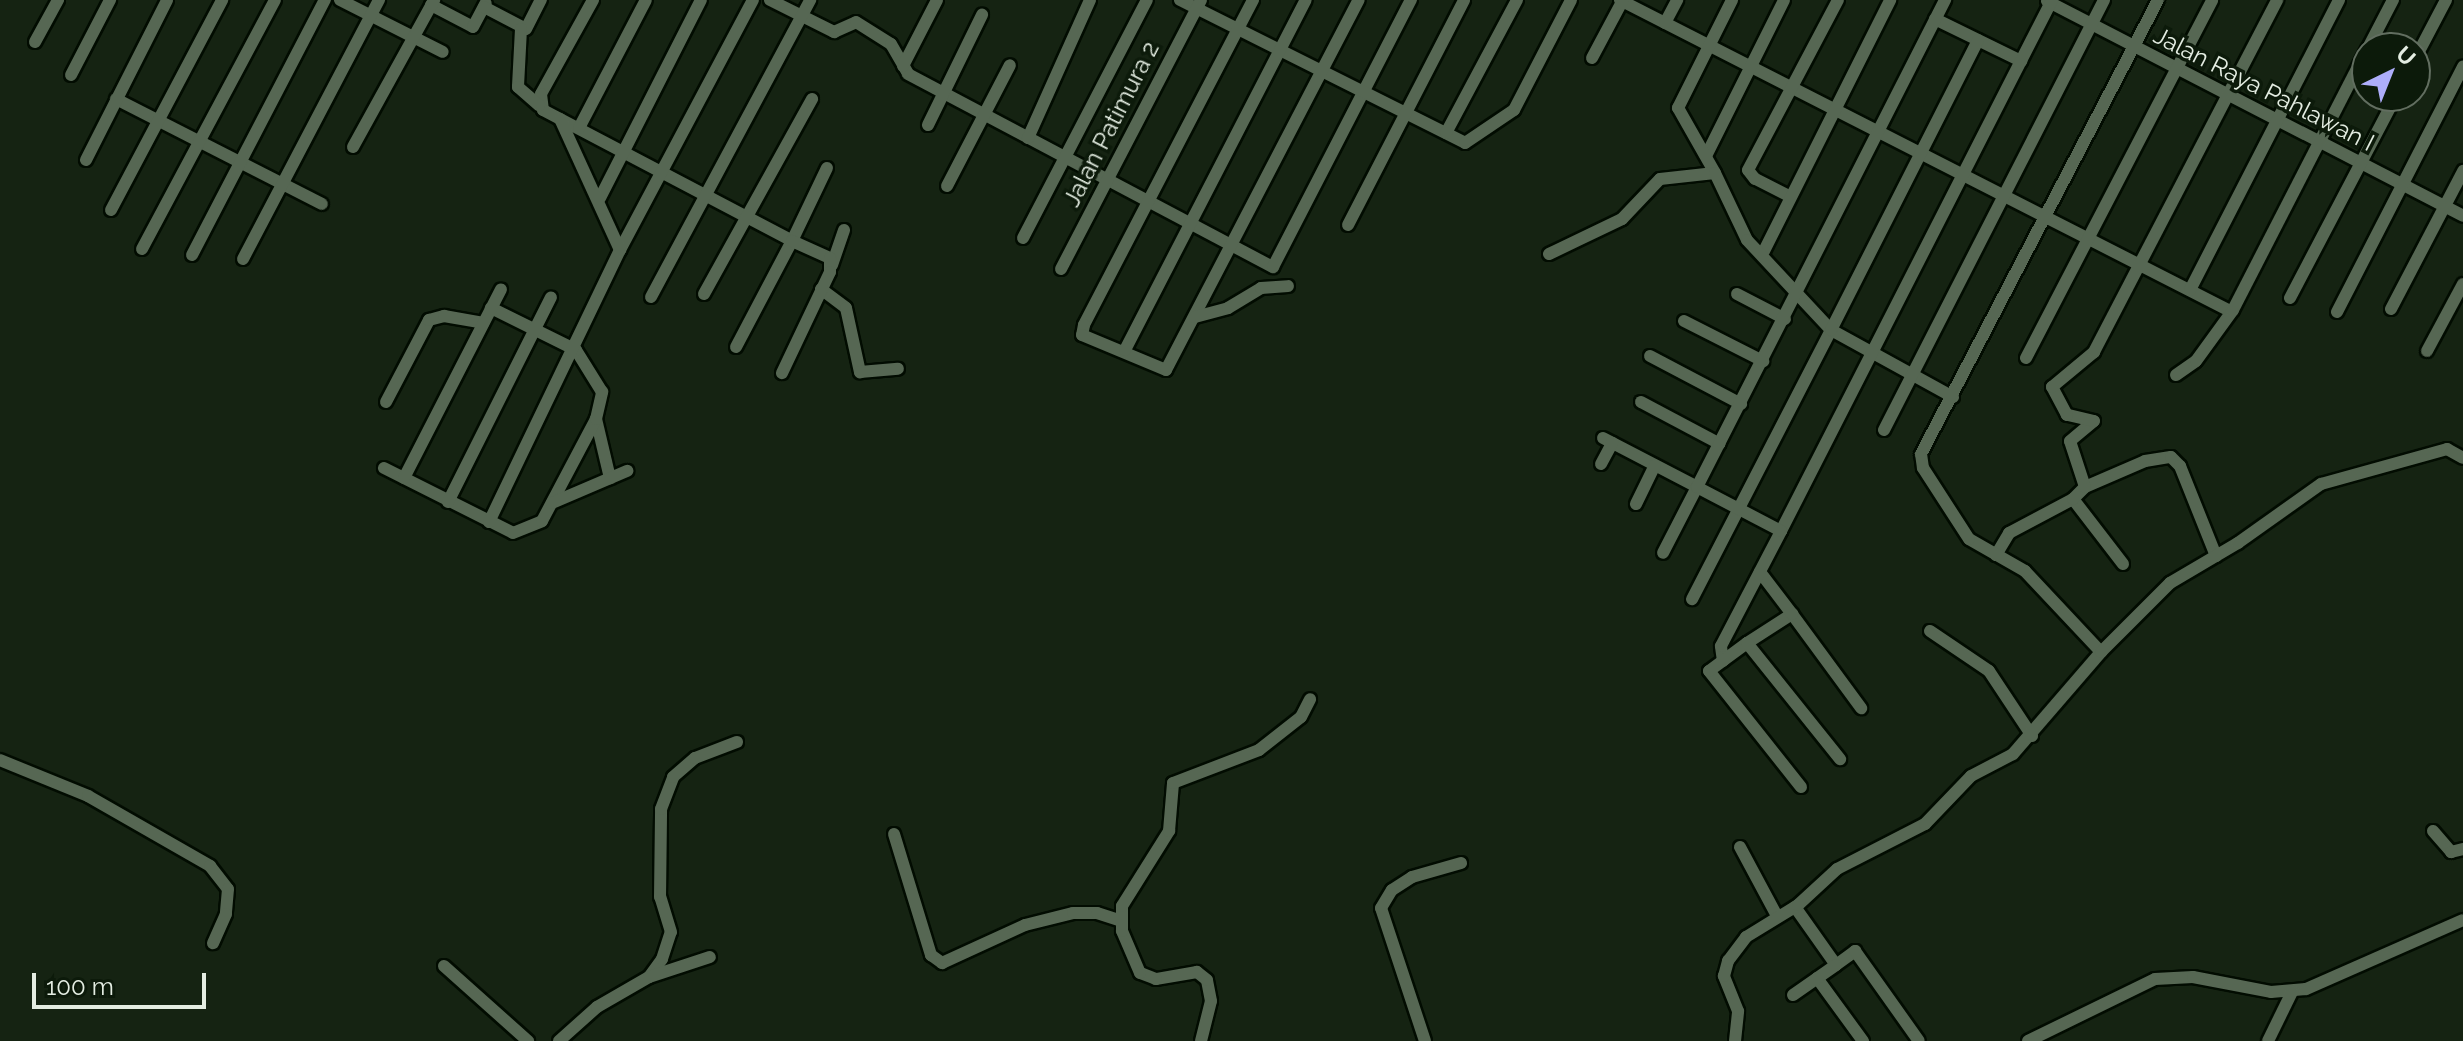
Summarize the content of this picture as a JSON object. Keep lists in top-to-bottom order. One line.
{"streets":{"street":["Jalan Raya Pahlawan I","Jalan Patimura 2"]},"scale_bar":"100 m","north":"top right"}
